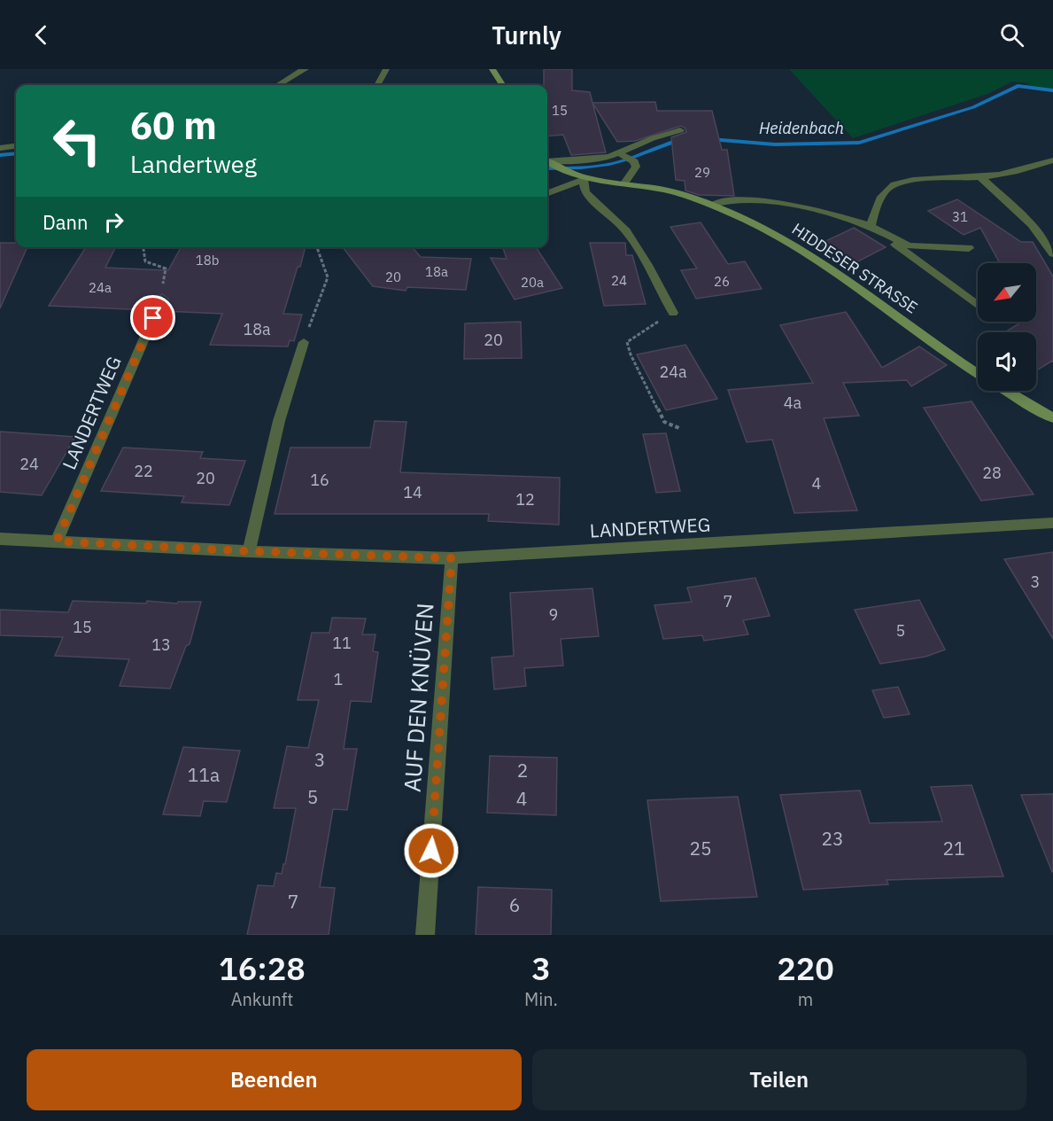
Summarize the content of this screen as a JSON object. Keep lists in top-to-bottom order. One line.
{"streets":{"main road":["HIDDESER STRASSE"],"street":["LANDERTWEG","AUF DEN KNÜVEN"]},"crossings":[["LANDERTWEG","AUF DEN KNÜVEN"]],"water":["Heidenbach"],"house_numbers":["15","29","31","18b","18a","20","24","26","20a","24a","18a","20","24a","4a","24","22","28","20","16","4","14","12","3","7","9","15","5","11","13","1","3","2","11a","5","4","23","25","21","7","6"],"north":"bottom left","page":{"header":"Turnly","turn":["60 m","Landertweg"],"then":"Dann","eta":["16:28","Ankunft","3","Min.","220","m"],"buttons":["Beenden","Teilen"]}}
